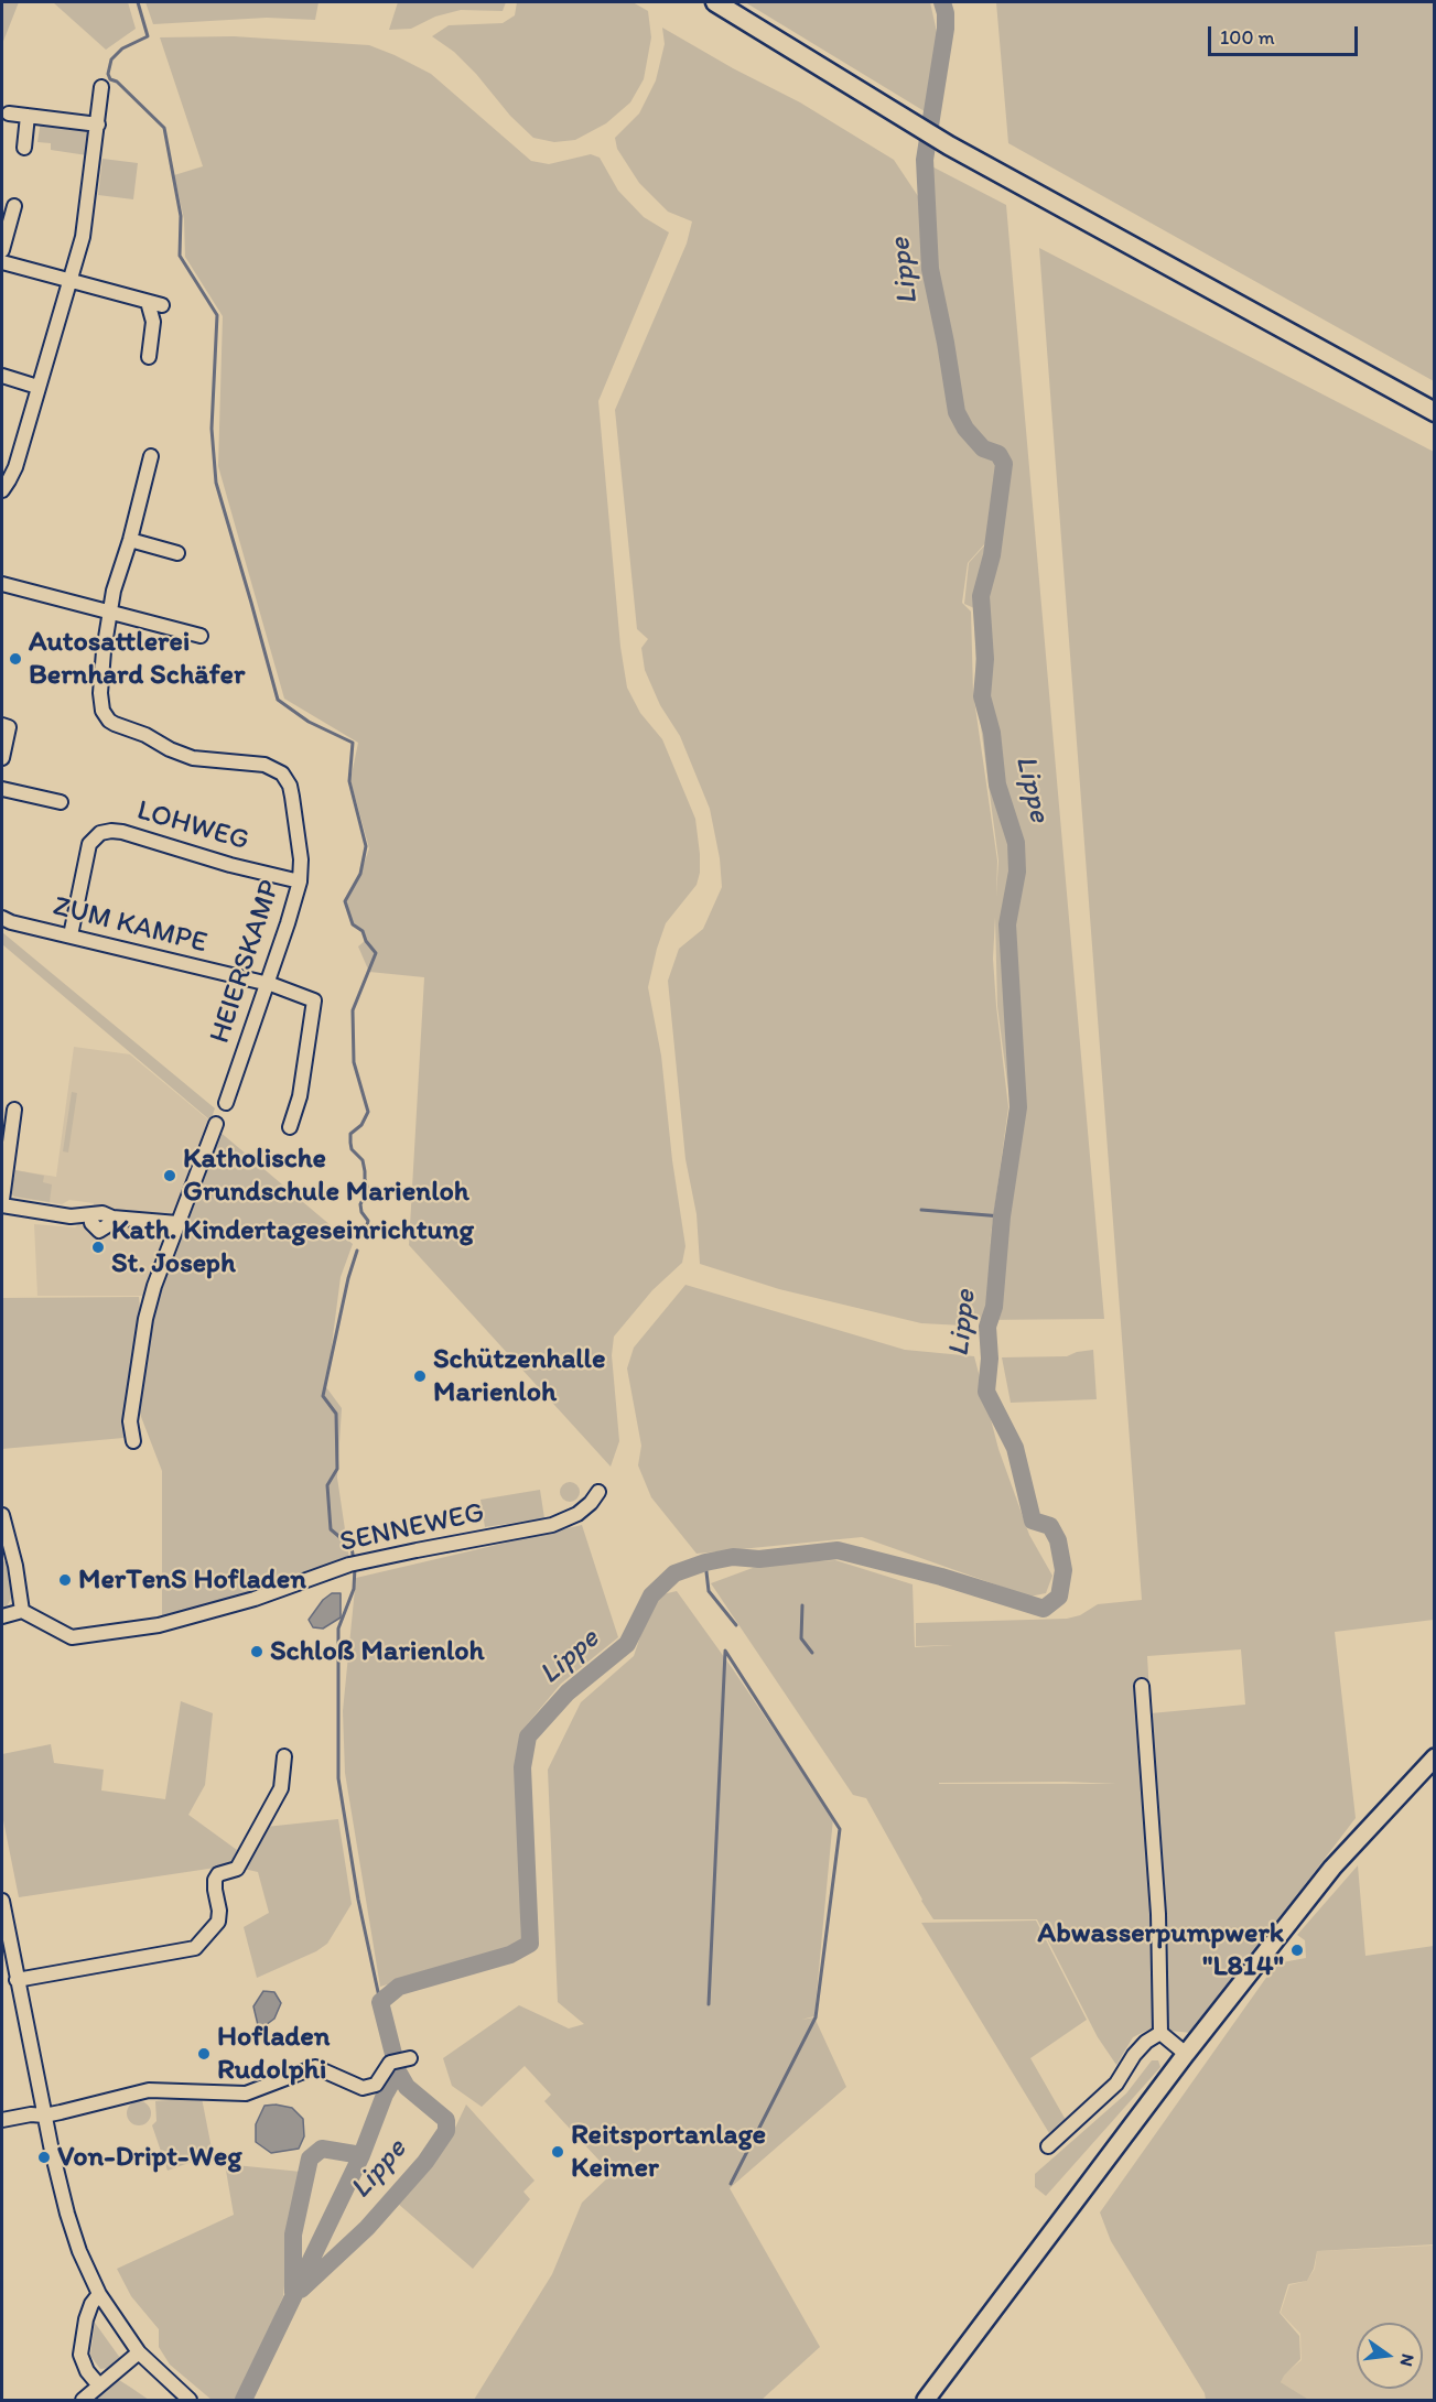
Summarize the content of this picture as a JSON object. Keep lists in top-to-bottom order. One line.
{"streets":{"street":["LOHWEG","ZUM KAMPE","HEIERSKAMP","SENNEWEG"]},"crossings":[["LOHWEG","ZUM KAMPE"],["LOHWEG","HEIERSKAMP"],["ZUM KAMPE","HEIERSKAMP"]],"water":["Lippe"],"places":["Autosattlerei Bernhard Schäfer","Katholische Grundschule Marienloh","Kath. Kindertageseinrichtung St. Joseph","Schützenhalle Marienloh","MerTenS Hofladen","Schloß Marienloh","Abwasserpumpwerk \"L814\"","Hofladen Rudolphi","Reitsportanlage Keimer","Von-Dript-Weg"],"scale_bar":"100 m","north":"right"}
